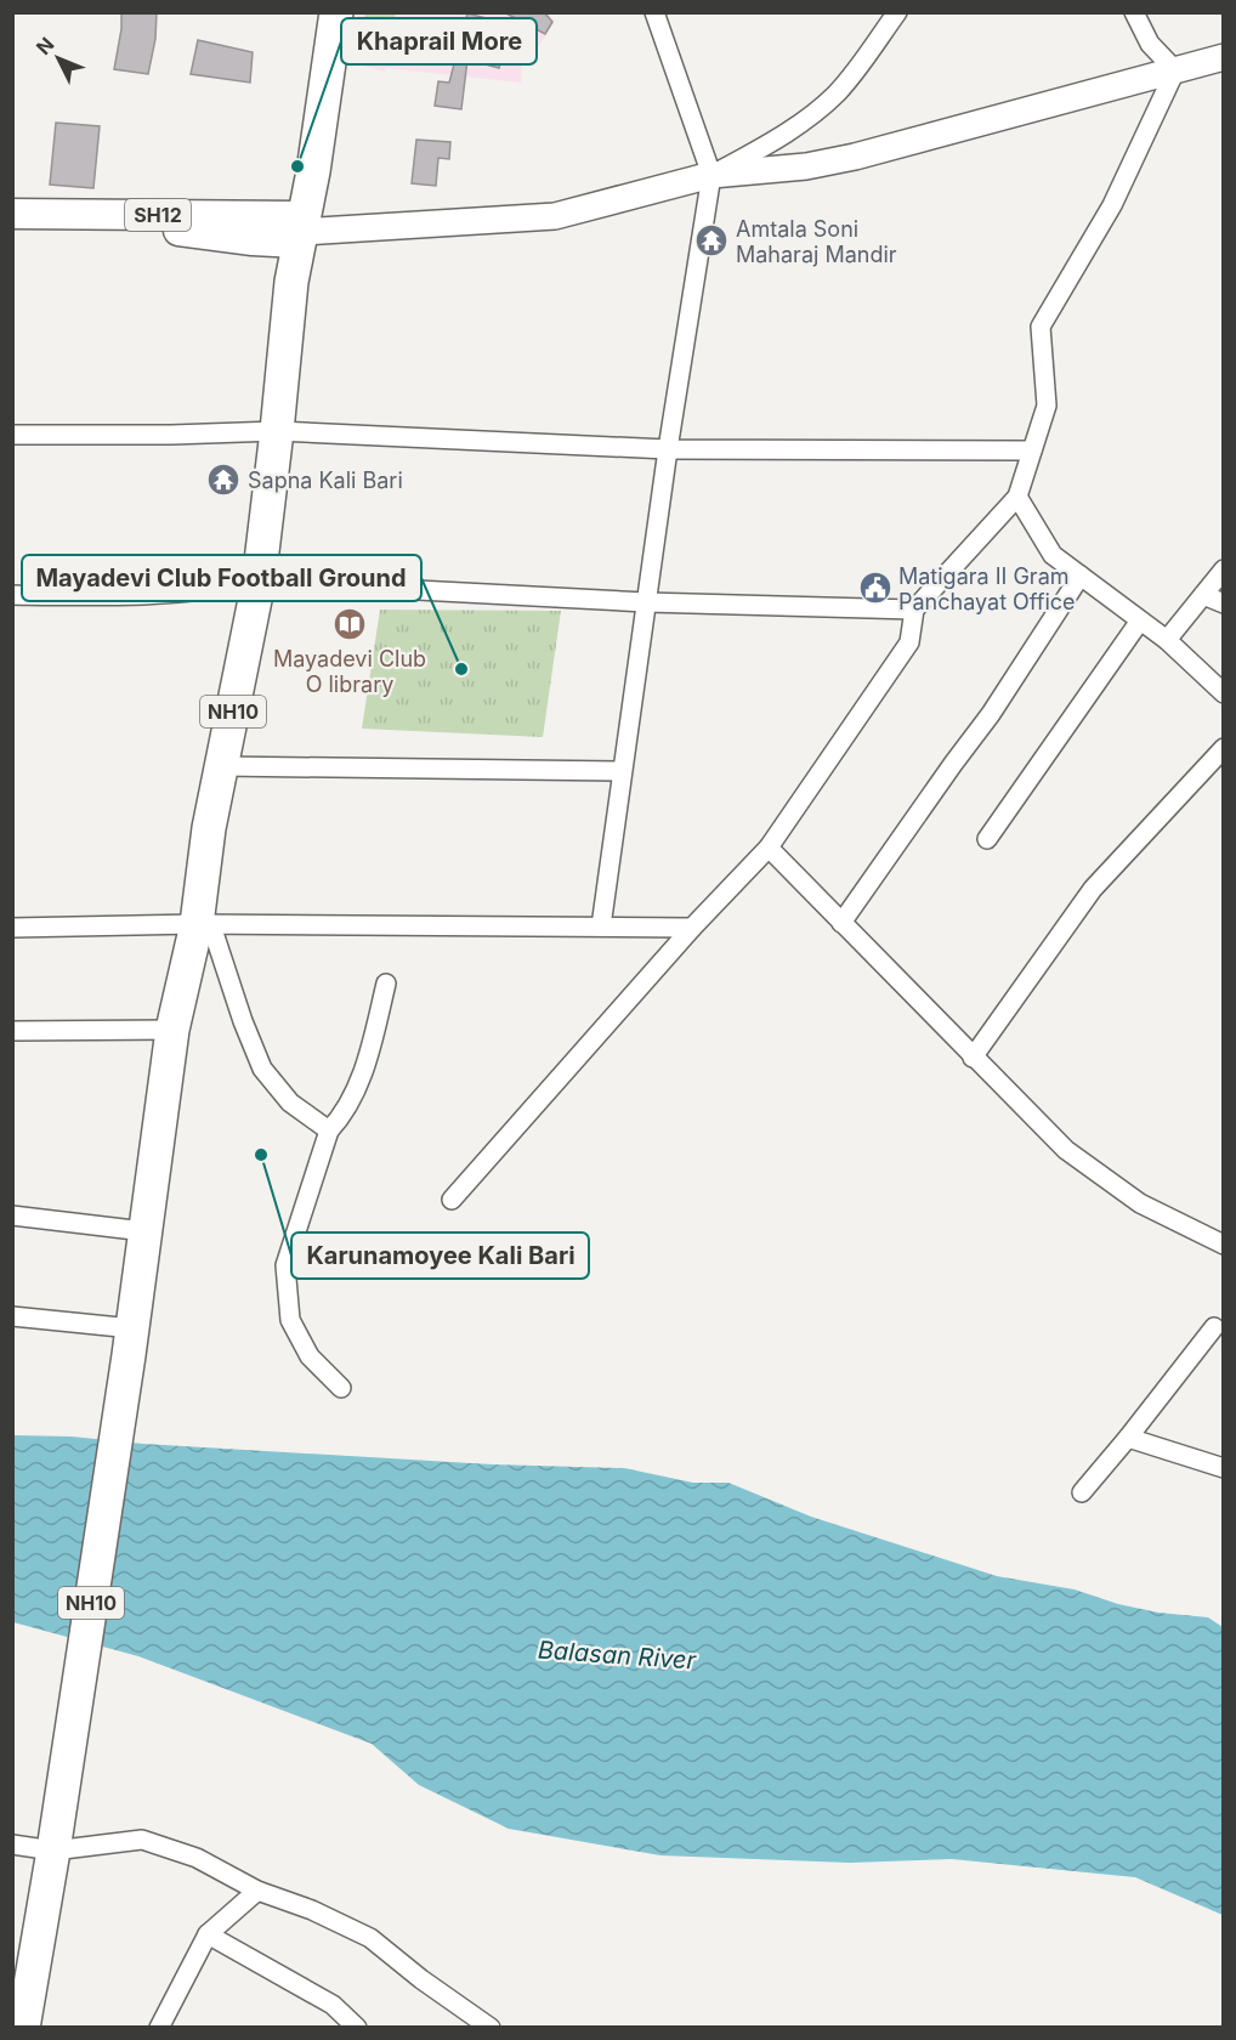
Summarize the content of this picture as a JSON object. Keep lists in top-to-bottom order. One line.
{"streets":{"highway":["NH10"],"main road":["SH12"]},"crossings":[["SH12","NH10"]],"water":["Balasan River"],"places":{"other":["Khaprail More","Mayadevi Club Football Ground","Karunamoyee Kali Bari"],"temple":["Amtala Soni Maharaj Mandir","Sapna Kali Bari"],"public building":["Matigara II Gram Panchayat Office"],"library":["Mayadevi Club O library"]},"north":"top left"}
